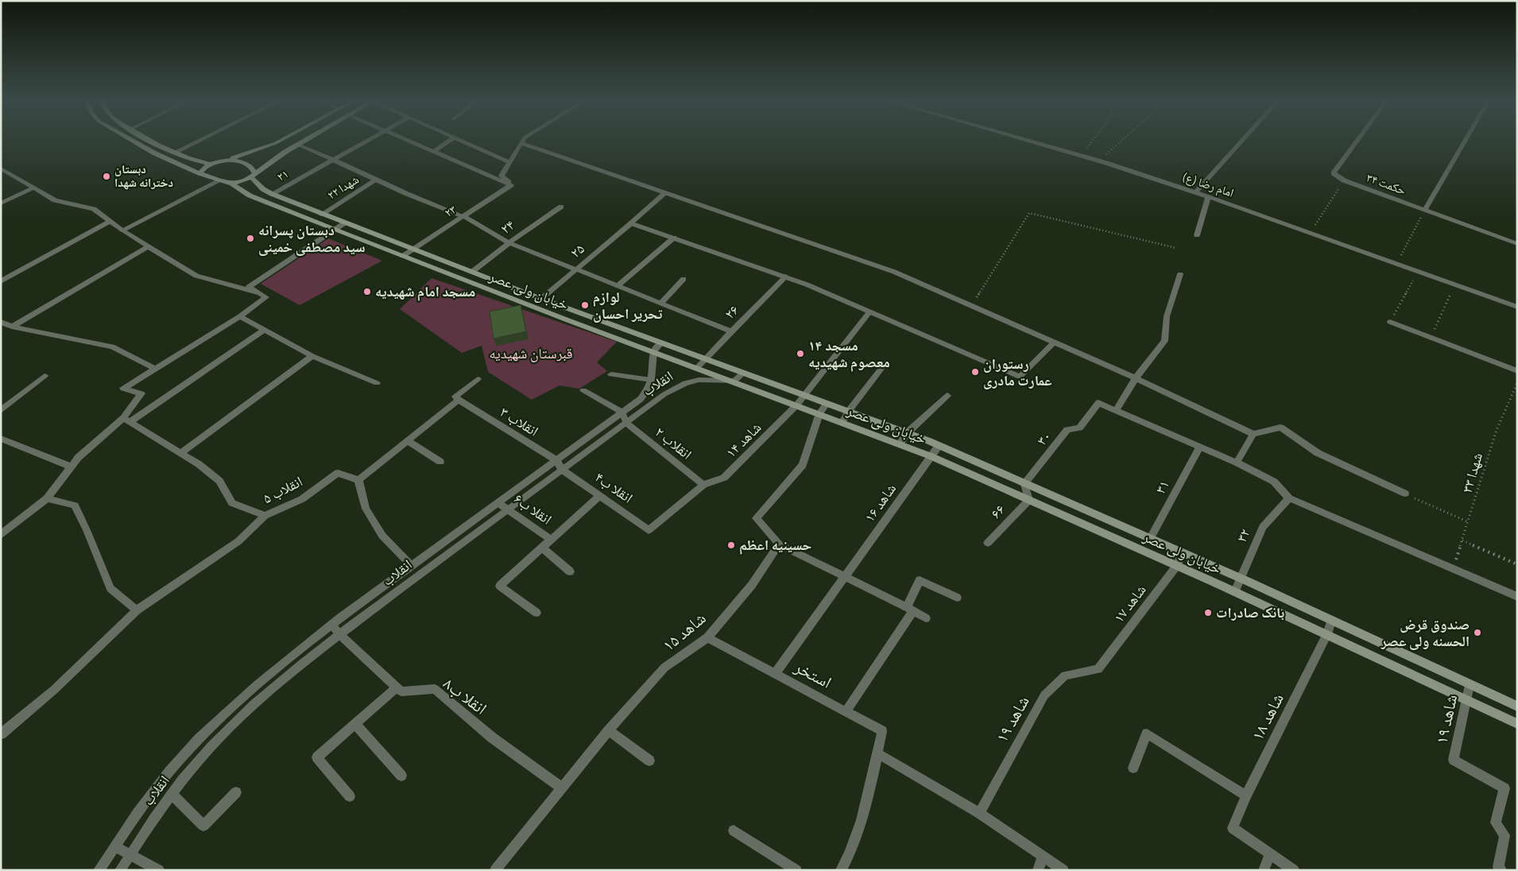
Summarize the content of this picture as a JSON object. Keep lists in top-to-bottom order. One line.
{"streets":{"main road":["خیابان ولی عصر"],"street":["۲۱","حکمت ۳۴","امام رضا (ع)","شهدا ۲۲","۲۳","۲۴","۲۵","۲۶","انقلاب","انقلاب ۳","۳۰","شاهد ۱۴","انقلاب ۲","۳۱","انقلا ب۴","انقلاب ۵","شاهد ۱۶","انقلا ب۶","۶۶","۳۲","شاهد ۱۷","شاهد ۱۵","استخر","انقلا ب۸","شاهد ۱۸","شاهد ۱۹"],"path":["شهدا ۳۳"]},"crossings":[["۲۱","خیابان ولی عصر"],["شهدا ۲۲","خیابان ولی عصر"],["۲۳","خیابان ولی عصر"],["۲۴","خیابان ولی عصر"],["۲۵","خیابان ولی عصر"],["خیابان ولی عصر","۲۶"],["خیابان ولی عصر","انقلاب"],["خیابان ولی عصر","۳۰"],["خیابان ولی عصر","شاهد ۱۴"],["خیابان ولی عصر","۳۱"],["خیابان ولی عصر","شاهد ۱۶"],["خیابان ولی عصر","۶۶"],["خیابان ولی عصر","۳۲"],["خیابان ولی عصر","شاهد ۱۷"],["خیابان ولی عصر","شاهد ۱۸"],["خیابان ولی عصر","شاهد ۱۹"],["انقلاب","انقلاب ۳"],["انقلاب","انقلاب ۲"],["انقلاب","انقلا ب۴"],["انقلاب","انقلا ب۶"],["انقلاب ۳","انقلا ب۴"],["شاهد ۱۴","انقلاب ۲"],["شاهد ۱۴","انقلا ب۴"],["انقلاب ۲","انقلا ب۴"],["شاهد ۱۶","استخر"],["شاهد ۱۷","شاهد ۱۹"],["شاهد ۱۵","استخر"],["شاهد ۱۵","انقلا ب۸"]],"parks":["قبرستان شهیدیه"],"places":["دبستان دخترانه شهدا","دبستان پسرانه سید مصطفی خمینی","مسجد امام شهیدیه","لوازم تحریر احسان","مسجد ۱۴ معصوم شهیدیه","رستوران عمارت مادری","حسینیه اعظم","بانک صادرات","صندوق قرض الحسنه ولی عصر"]}
